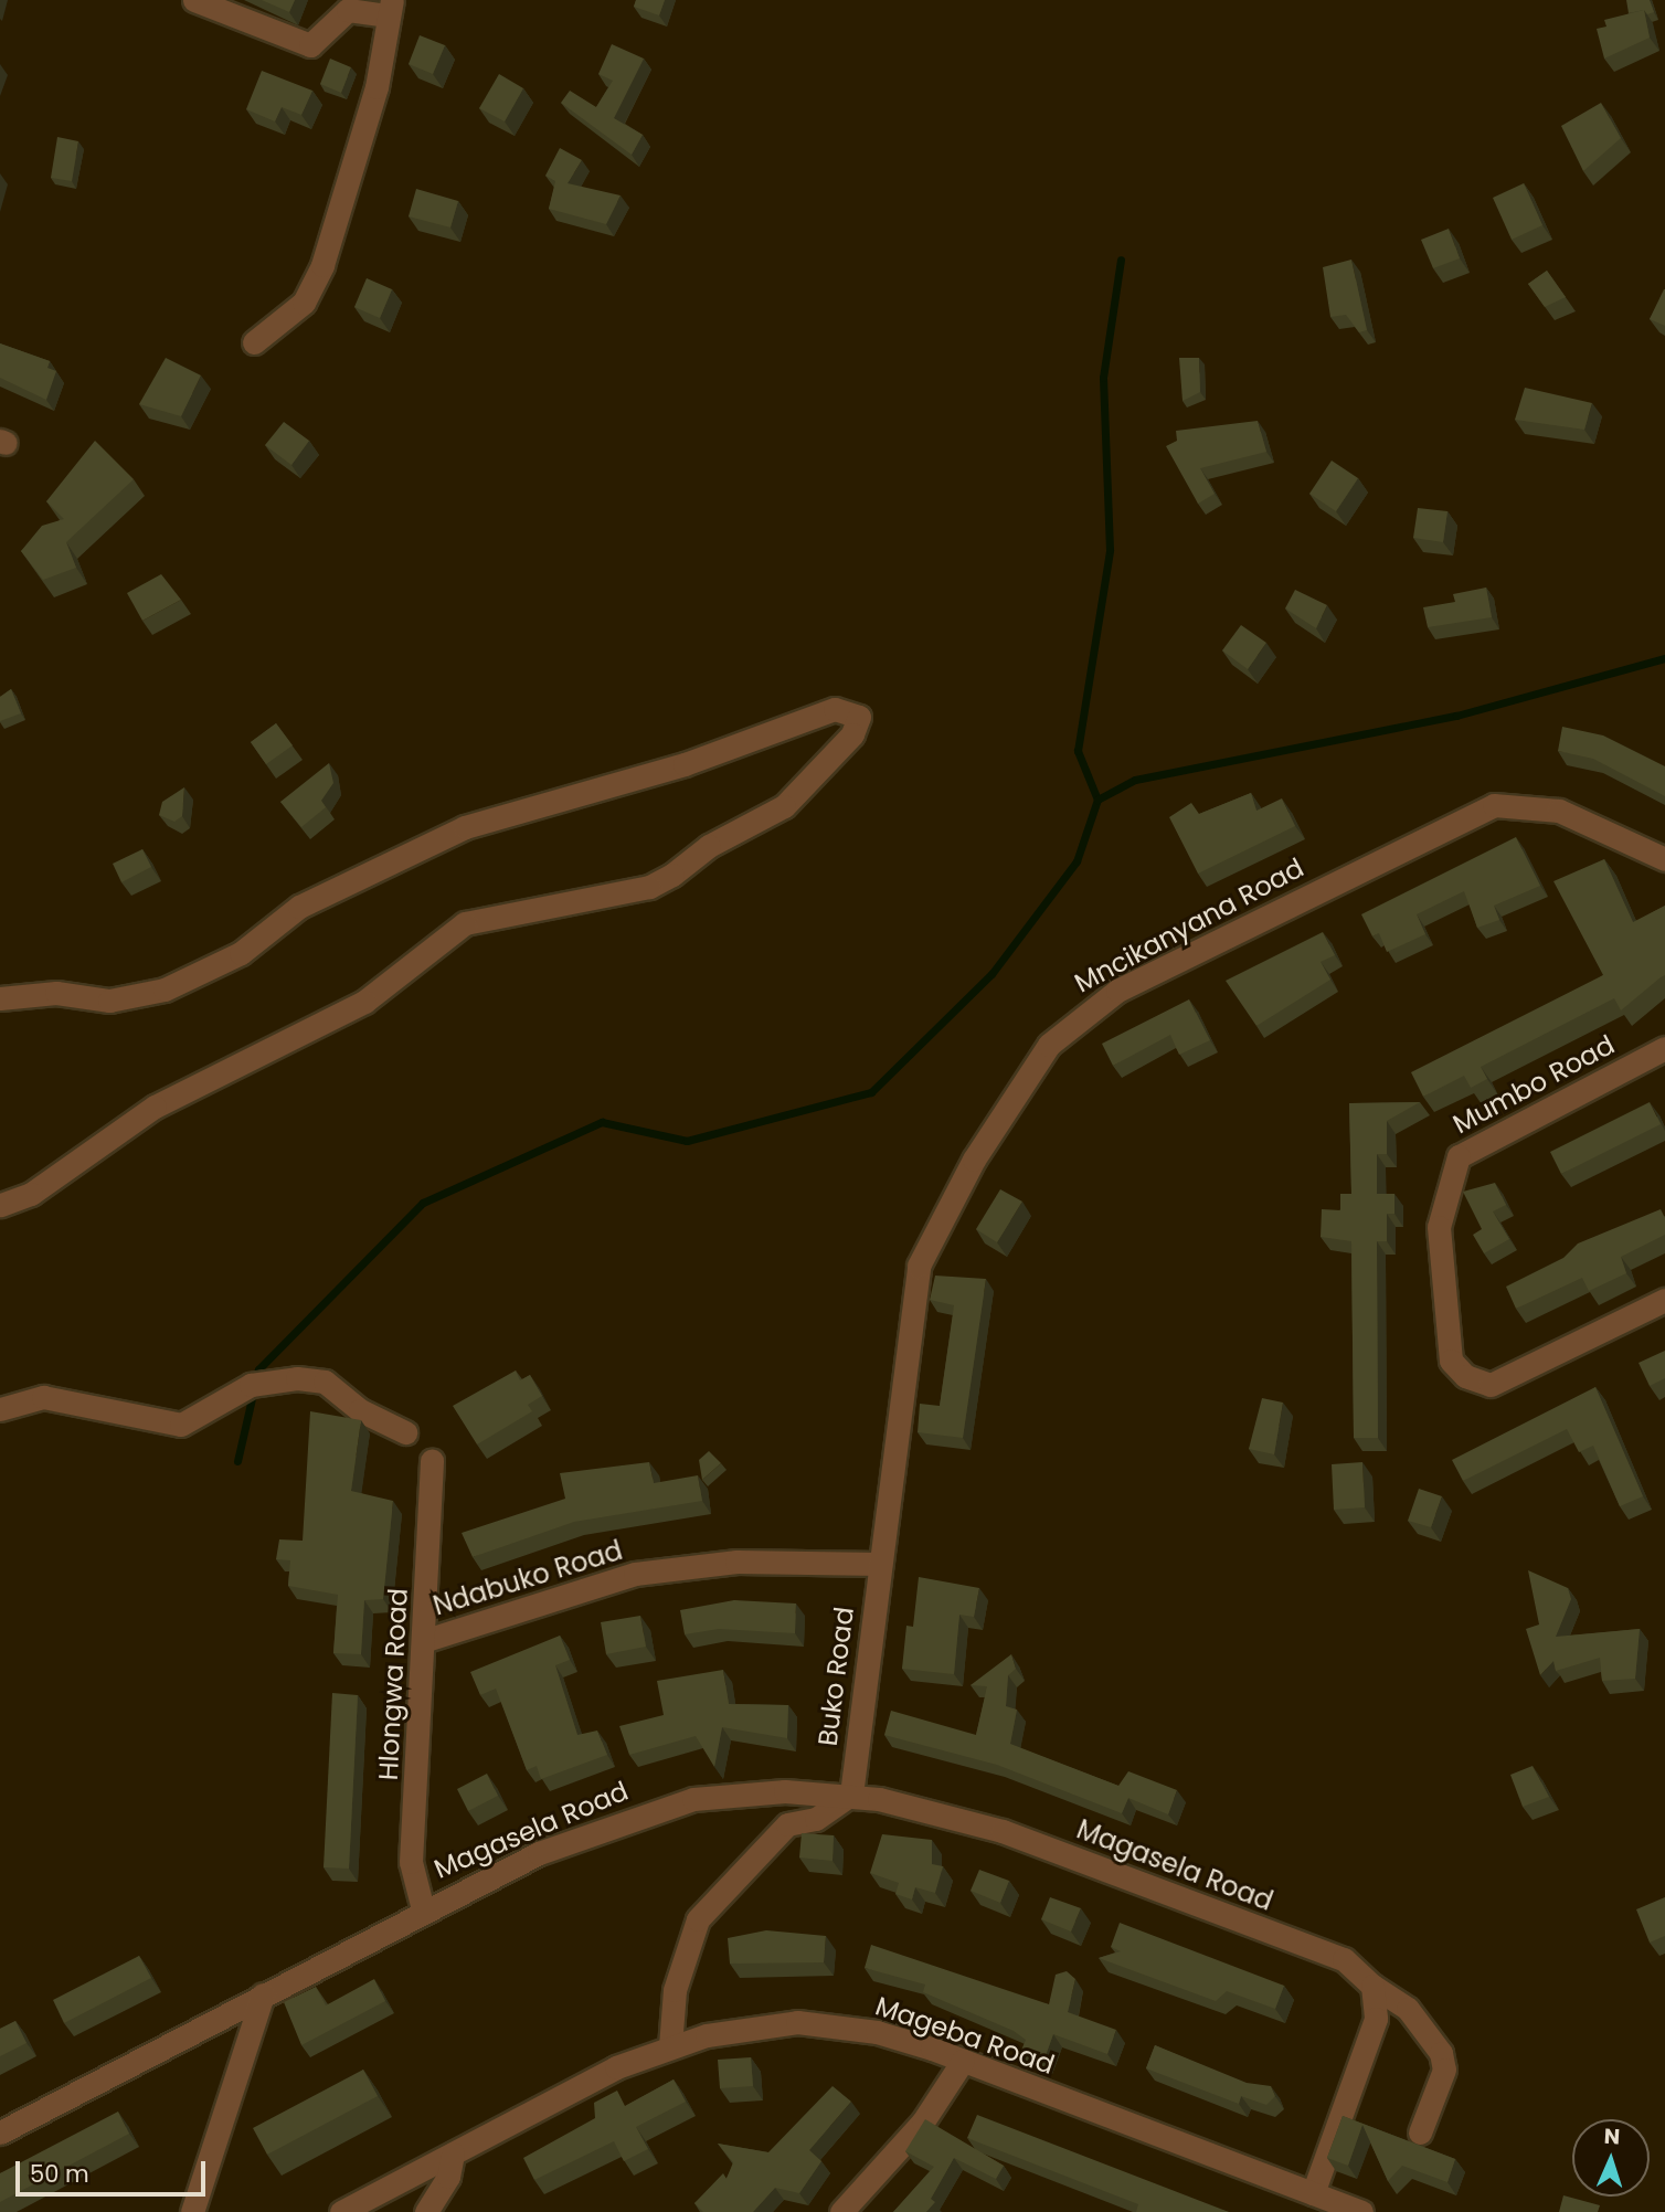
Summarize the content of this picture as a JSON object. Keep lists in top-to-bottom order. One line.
{"streets":{"street":["Mncikanyana Road","Mumbo Road","Ndabuko Road","Buko Road","Hlongwa Road","Magasela Road","Mageba Road"]},"crossings":[["Mncikanyana Road","Ndabuko Road"],["Mncikanyana Road","Buko Road"],["Ndabuko Road","Buko Road"],["Ndabuko Road","Hlongwa Road"],["Buko Road","Magasela Road"],["Hlongwa Road","Magasela Road"]],"scale_bar":"50 m","north":"top"}
